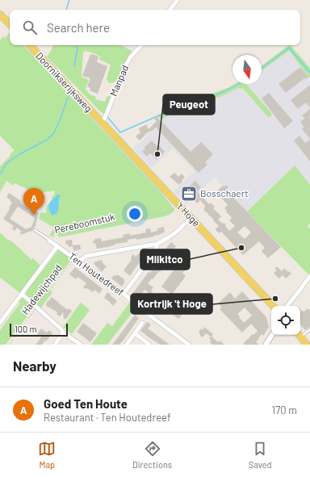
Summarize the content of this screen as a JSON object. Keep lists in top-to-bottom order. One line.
{"streets":{"main road":["Doornikserijksweg","'t Hoge"],"street":["Manpad","Ten Houtedreef"],"path":["Pereboomstuk","Hadewijchpad"]},"crossings":[["Manpad","Doornikserijksweg"],["Manpad","'t Hoge"],["Doornikserijksweg","'t Hoge"],["'t Hoge","Pereboomstuk"],["Pereboomstuk","Ten Houtedreef"],["Ten Houtedreef","Hadewijchpad"]],"places":{"other":["Peugeot","Miikitco","Kortrijk 't Hoge"],"office":["Bosschaert"]},"scale_bar":"100 m","north":"bottom","page":{"search":"Search here","pins":"A","scale":"100 m","heading":"Nearby","list":[{"mark":"A","name":"Goed Ten Houte","note":"Restaurant · Ten Houtedreef","value":"170 m"}],"nav":["Map","Directions","Saved"]}}
